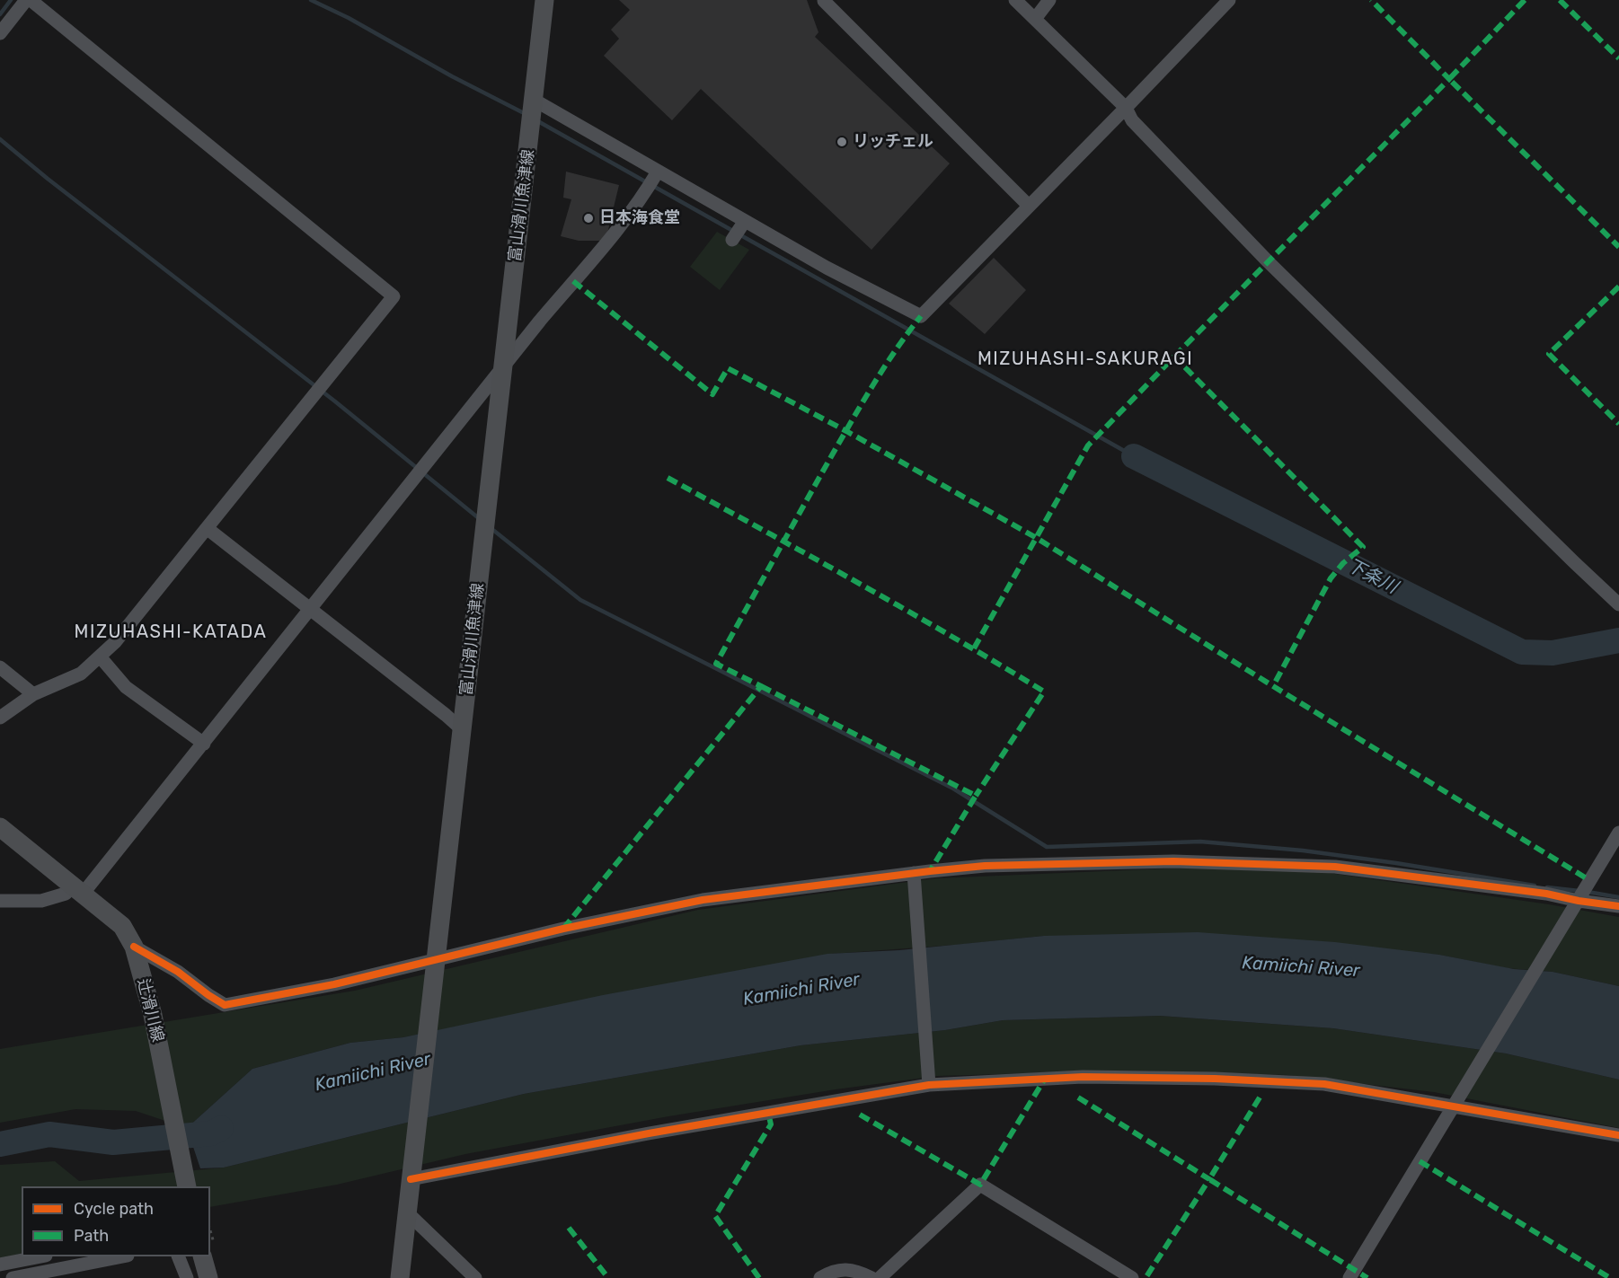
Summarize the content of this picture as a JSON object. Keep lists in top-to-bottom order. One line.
{"streets":{"main road":["富山滑川魚津線","辻滑川線"]},"districts":["MIZUHASHI-SAKURAGI","MIZUHASHI-KATADA"],"water":["下条川","Kamiichi River"],"places":["リッチェル","日本海食堂"],"legend":["Cycle path","Path"]}
